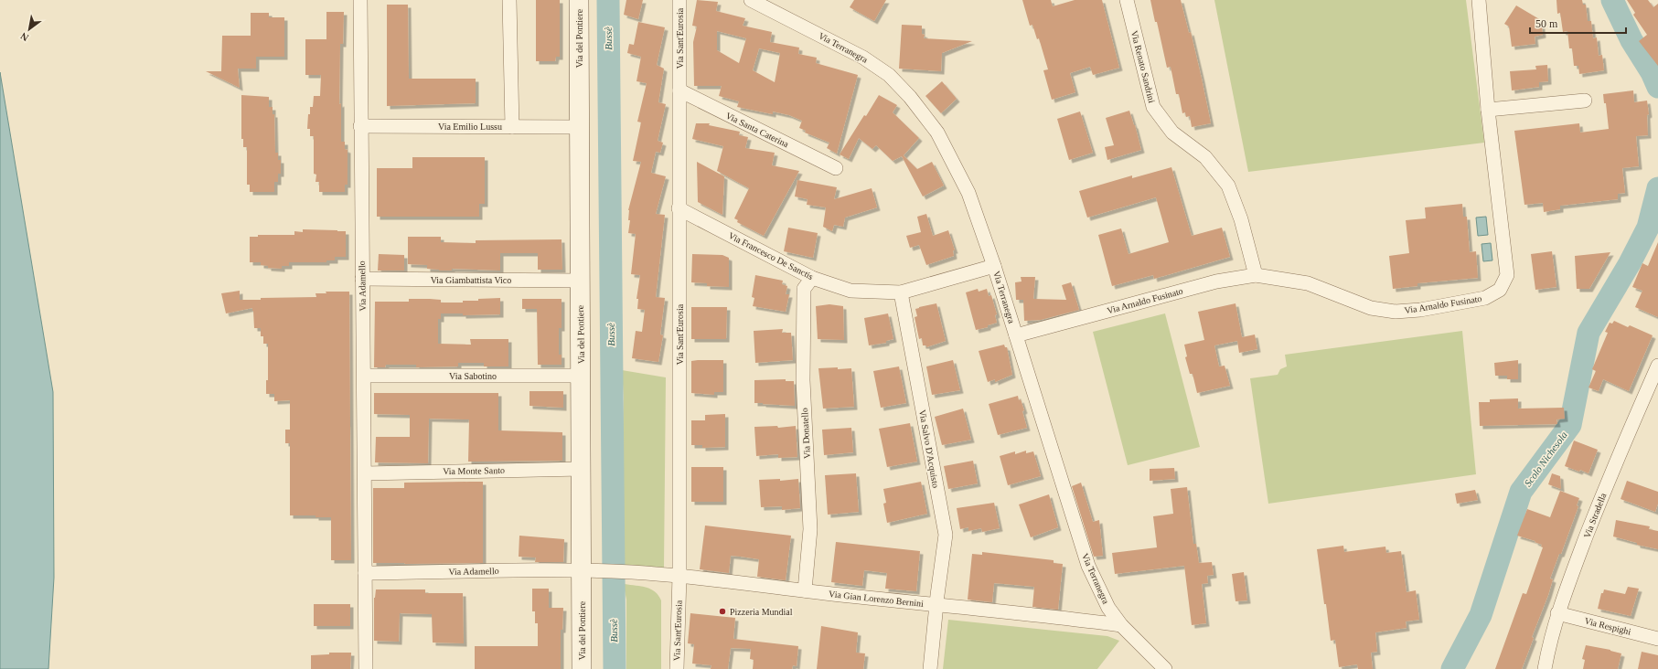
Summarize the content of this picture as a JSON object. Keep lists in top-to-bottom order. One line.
{"streets":{"main road":["Via del Pontiere"],"street":["Via Sant'Eurosia","Via Terranegra","Via Renato Sandrini","Via Emilio Lussu","Via Santa Caterina","Via Francesco De Sanctis","Via Giambattista Vico","Via Adamello","Via Arnaldo Fusinato","Via Sabotino","Via Donatello","Via Salvo D'Acquisto","Via Monte Santo","Via Stradella","Via Gian Lorenzo Bernini","Via Respighi"]},"crossings":[["Via del Pontiere","Via Emilio Lussu"],["Via del Pontiere","Via Giambattista Vico"],["Via del Pontiere","Via Adamello"],["Via del Pontiere","Via Sabotino"],["Via del Pontiere","Via Monte Santo"],["Via Sant'Eurosia","Via Santa Caterina"],["Via Sant'Eurosia","Via Francesco De Sanctis"],["Via Sant'Eurosia","Via Gian Lorenzo Bernini"],["Via Terranegra","Via Francesco De Sanctis"],["Via Terranegra","Via Arnaldo Fusinato"],["Via Terranegra","Via Gian Lorenzo Bernini"],["Via Renato Sandrini","Via Arnaldo Fusinato"],["Via Emilio Lussu","Via Adamello"],["Via Francesco De Sanctis","Via Donatello"],["Via Francesco De Sanctis","Via Salvo D'Acquisto"],["Via Giambattista Vico","Via Adamello"],["Via Adamello","Via Sabotino"],["Via Adamello","Via Monte Santo"],["Via Adamello","Via Gian Lorenzo Bernini"],["Via Donatello","Via Gian Lorenzo Bernini"],["Via Salvo D'Acquisto","Via Gian Lorenzo Bernini"],["Via Stradella","Via Respighi"]],"water":["Bussè","Scolo Nichesola"],"places":["Pizzeria Mundial"],"scale_bar":"50 m","north":"bottom left"}
